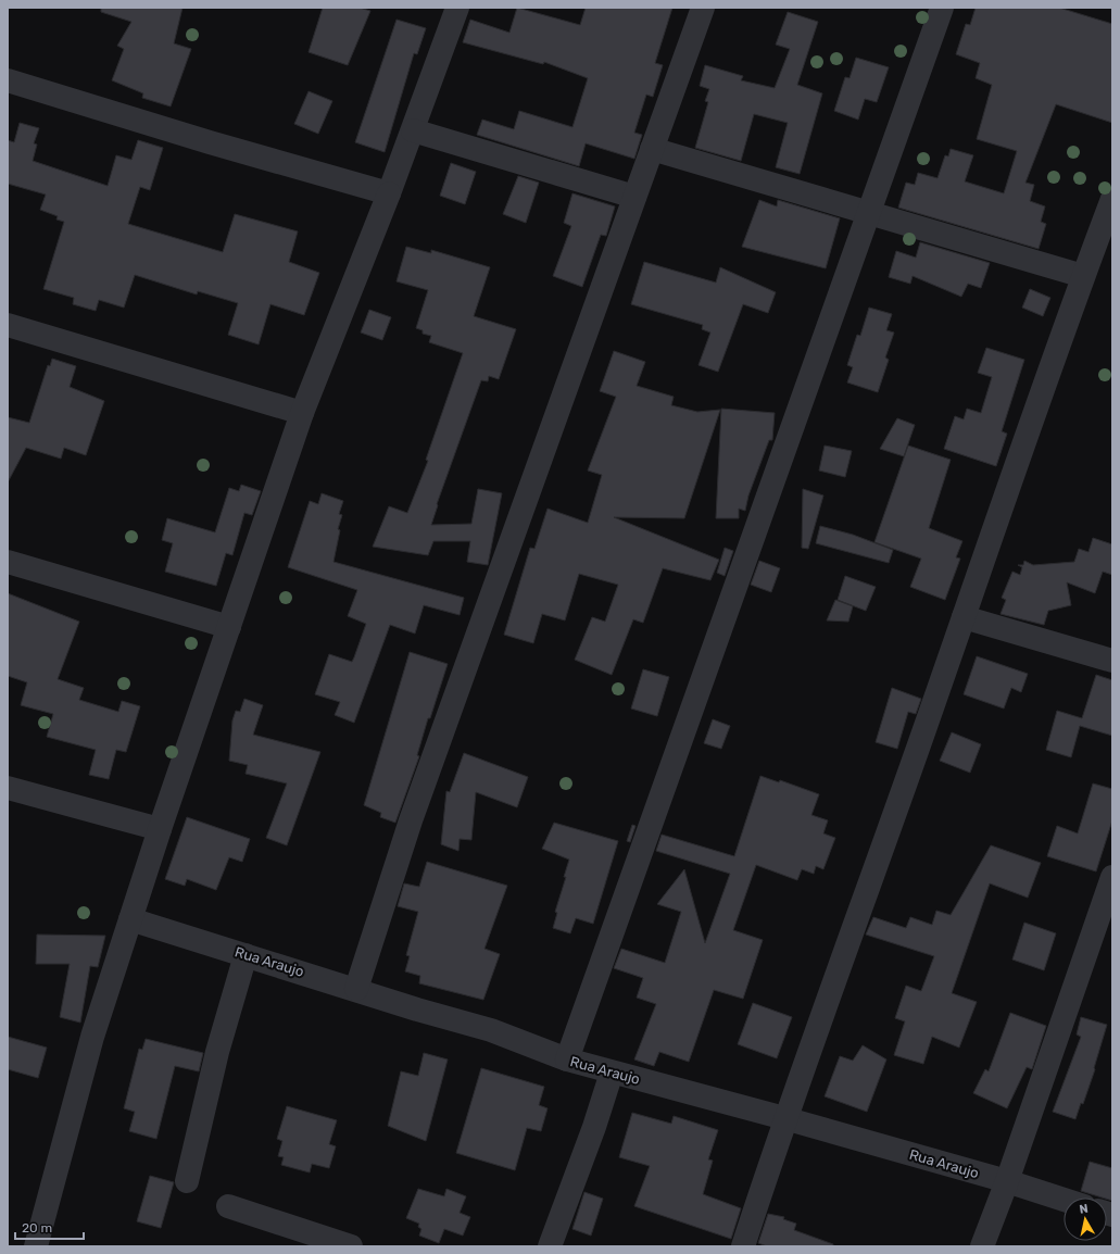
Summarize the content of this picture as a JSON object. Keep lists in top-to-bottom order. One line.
{"streets":{"street":["Rua Araujo"]},"scale_bar":"20 m","north":"top"}
